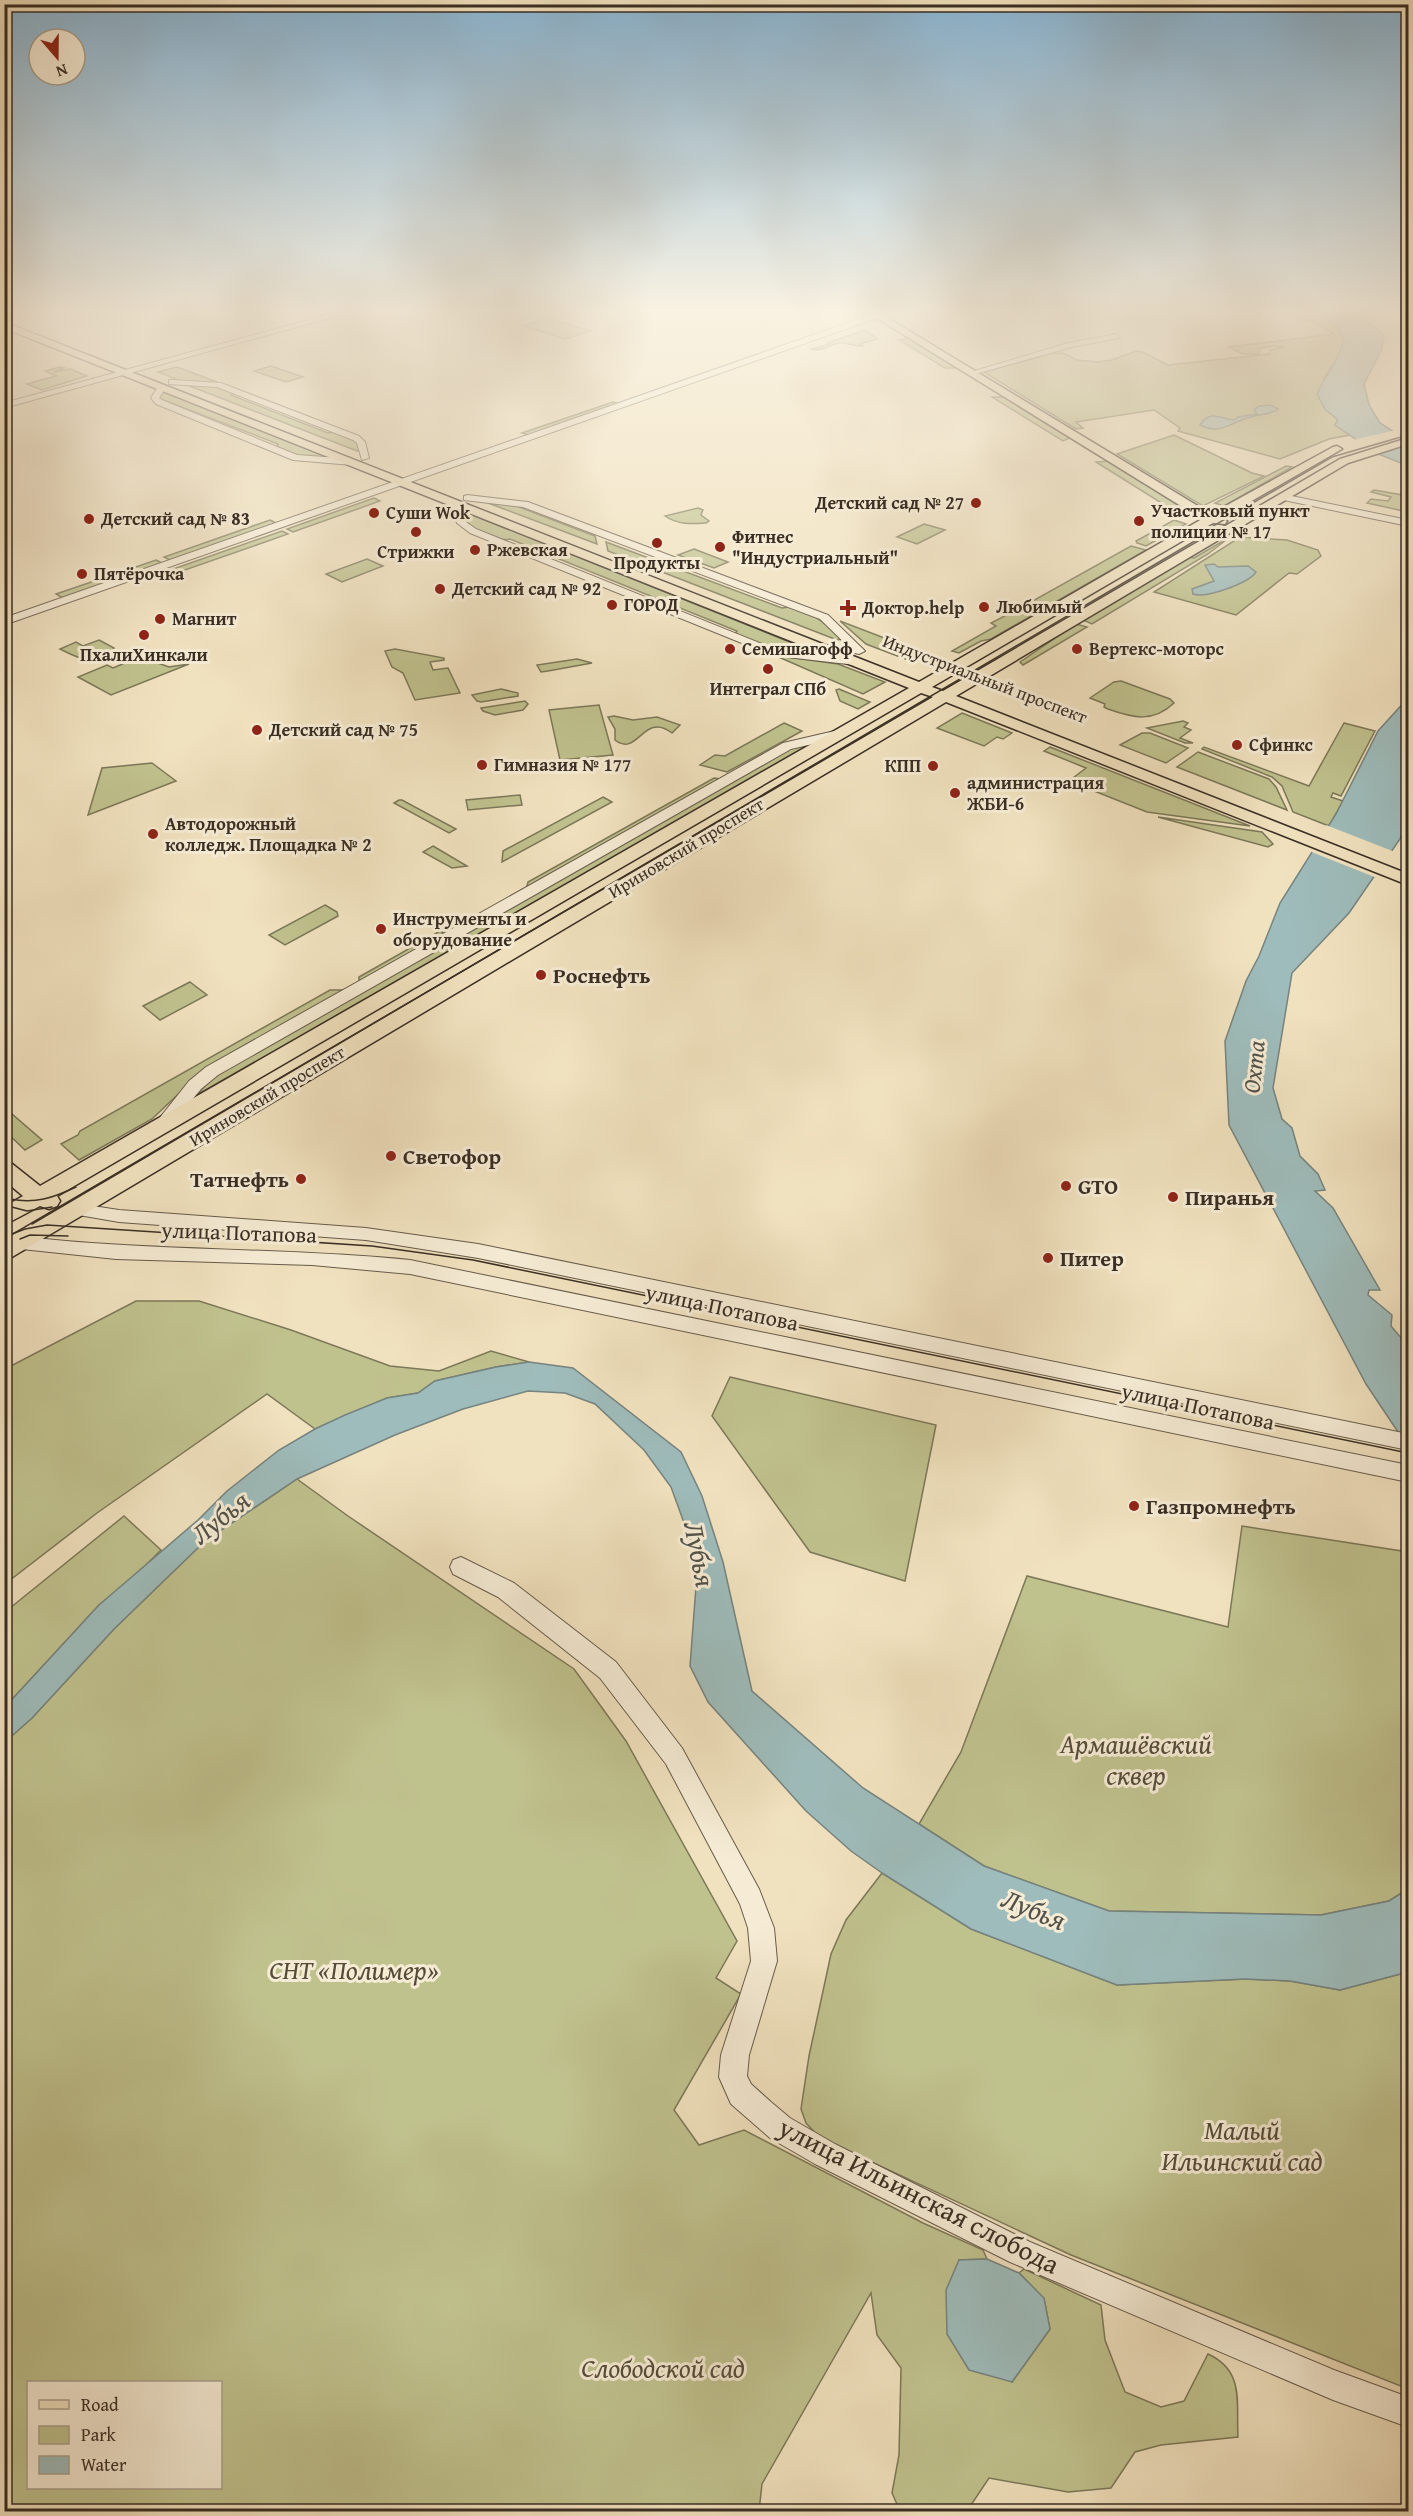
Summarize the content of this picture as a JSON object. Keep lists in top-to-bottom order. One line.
{"streets":{"main road":["Индустриальный проспект","Ириновский проспект"],"street":["улица Потапова","улица Ильинская слобода"]},"crossings":[["Индустриальный проспект","Ириновский проспект"],["Ириновский проспект","улица Потапова"]],"water":["Охта","Лубья"],"parks":["Армашёвский сквер","СНТ «Полимер»","Малый Ильинский сад","Слободской сад"],"places":{"other":["Детский сад № 27","Суши Wok","Детский сад № 83","Участковый пункт полиции № 17","Стрижки","Продукты","Фитнес \"Индустриальный\"","Ржевская","Пятёрочка","Детский сад № 92","ГОРОД","Любимый","Магнит","ПхалиХинкали","Семишагофф","Вертекс-моторс","Интеграл СПб","Детский сад № 75","Сфинкс","Гимназия № 177","КПП","администрация ЖБИ-6","Автодорожный колледж. Площадка № 2","Инструменты и оборудование","Роснефть","Светофор","Татнефть","GTO","Пиранья","Питер","Газпромнефть"],"health":["Доктор.help"]},"legend":["Road","Park","Water"],"north":"bottom"}
